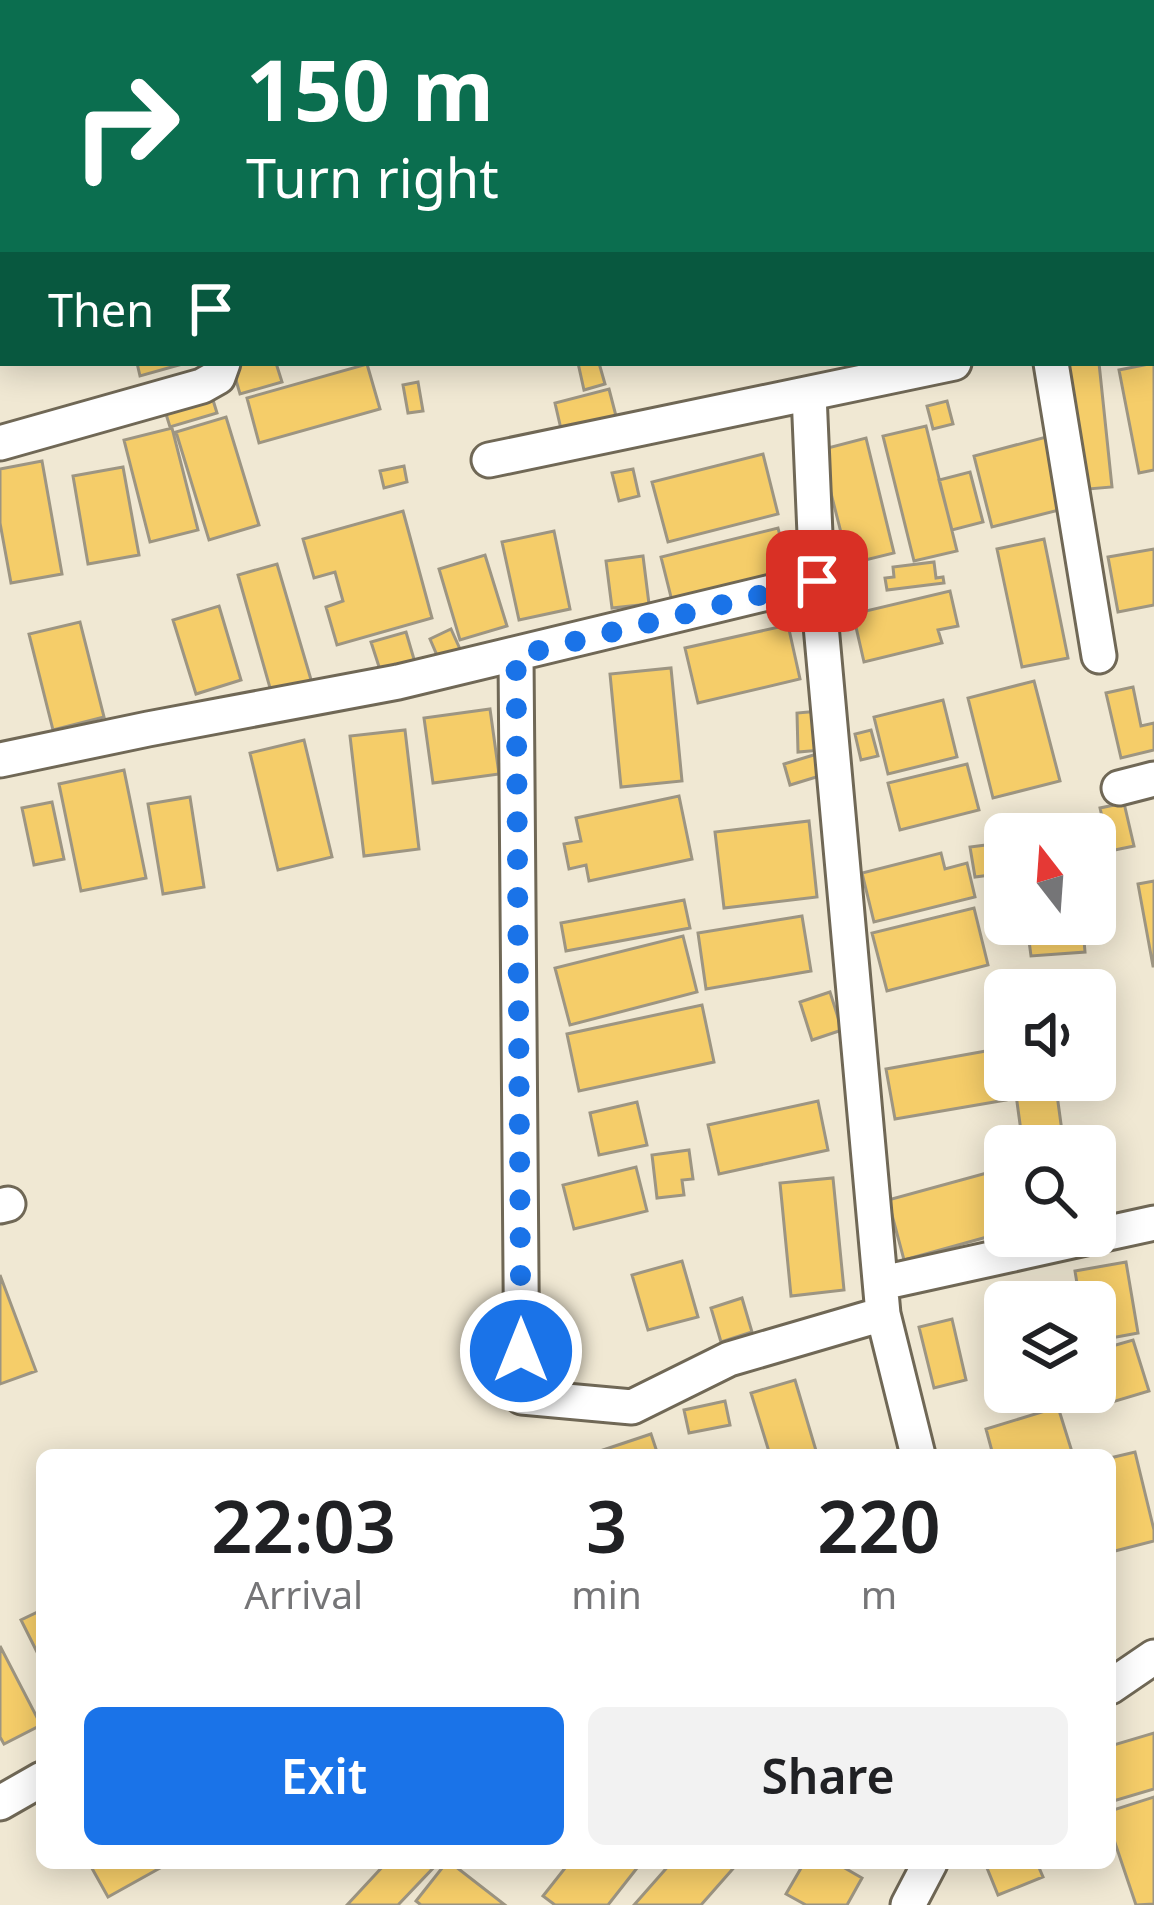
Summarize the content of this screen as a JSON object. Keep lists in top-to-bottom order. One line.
{"north":"top","page":{"turn":["150 m","Turn right"],"then":"Then","eta":["22:03","Arrival","3","min","220","m"],"buttons":["Exit","Share"]}}
